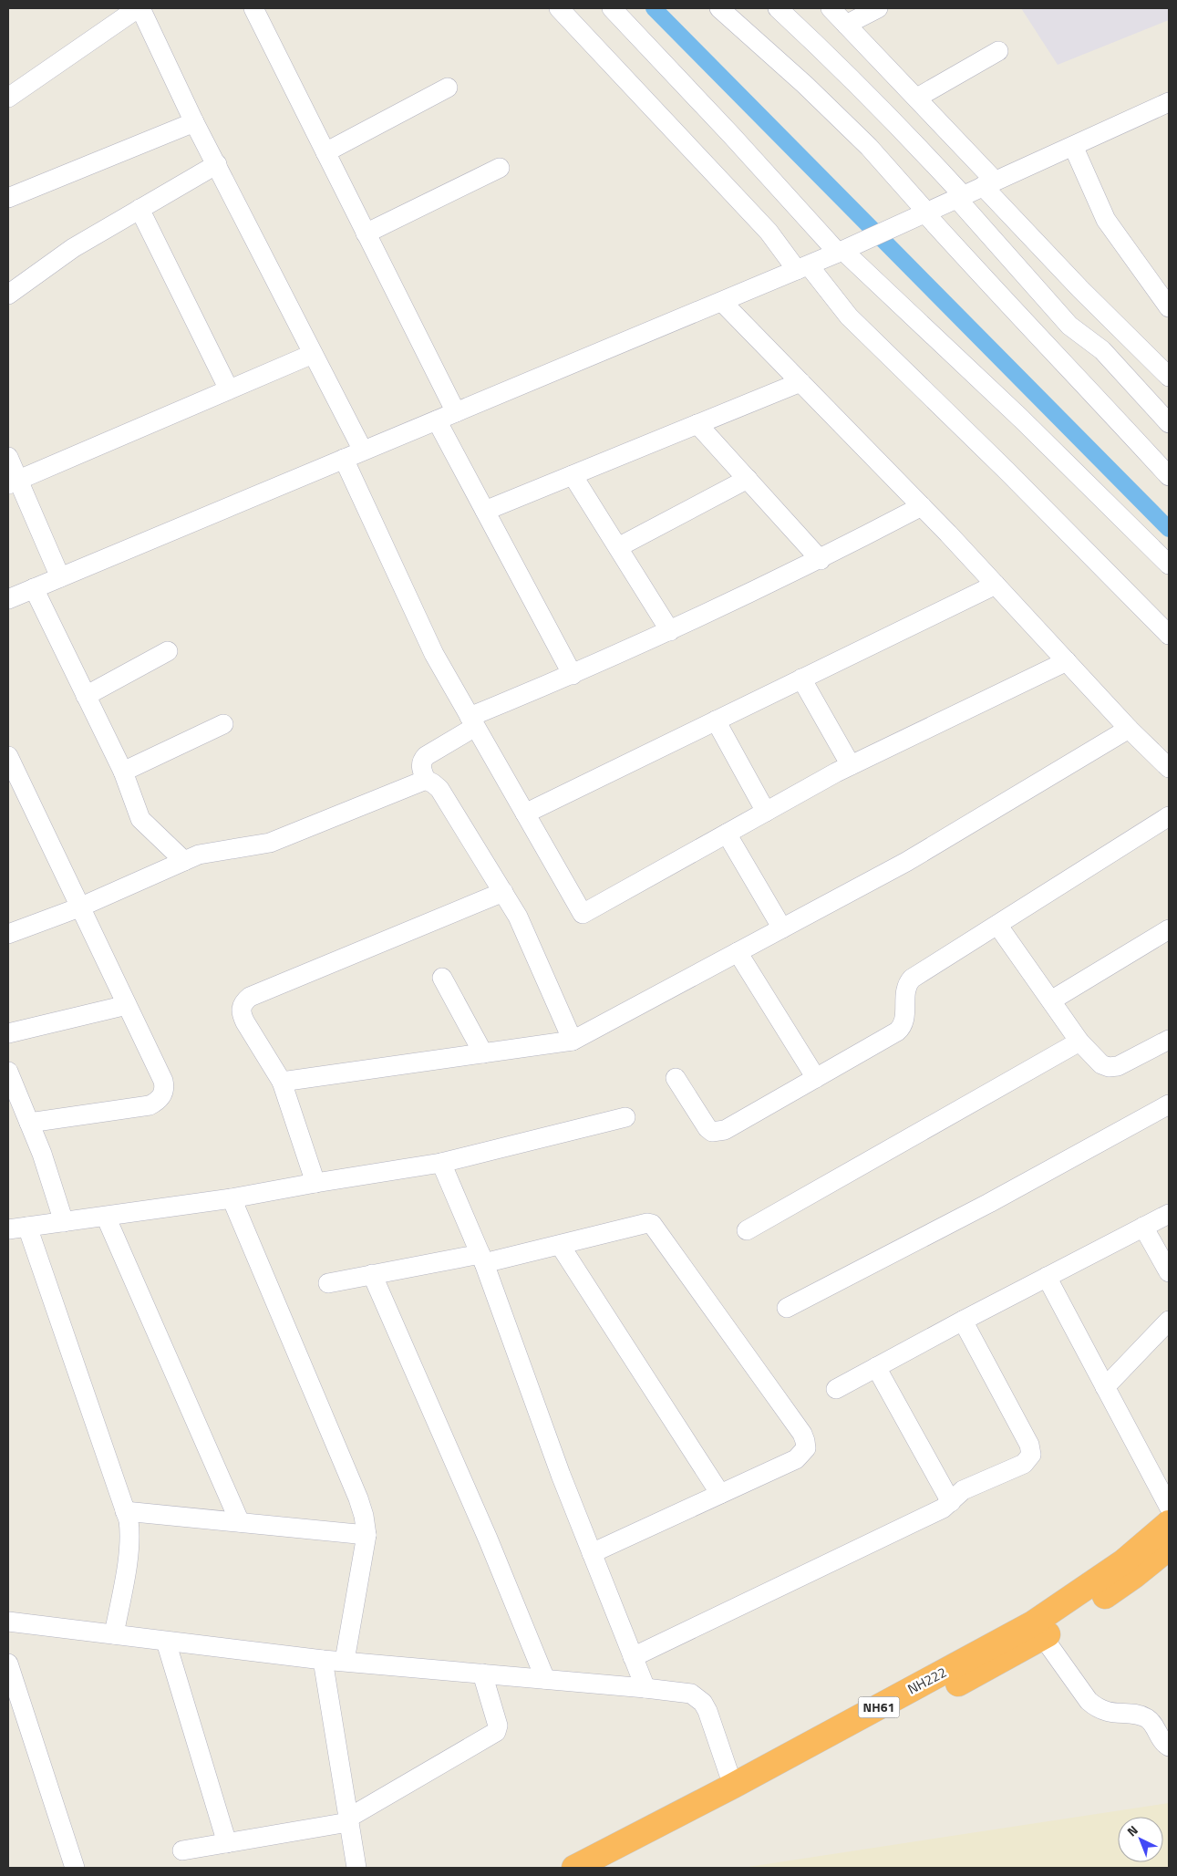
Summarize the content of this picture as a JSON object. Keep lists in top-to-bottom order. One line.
{"streets":{"highway":["NH222","NH61"]},"north":"top left"}
